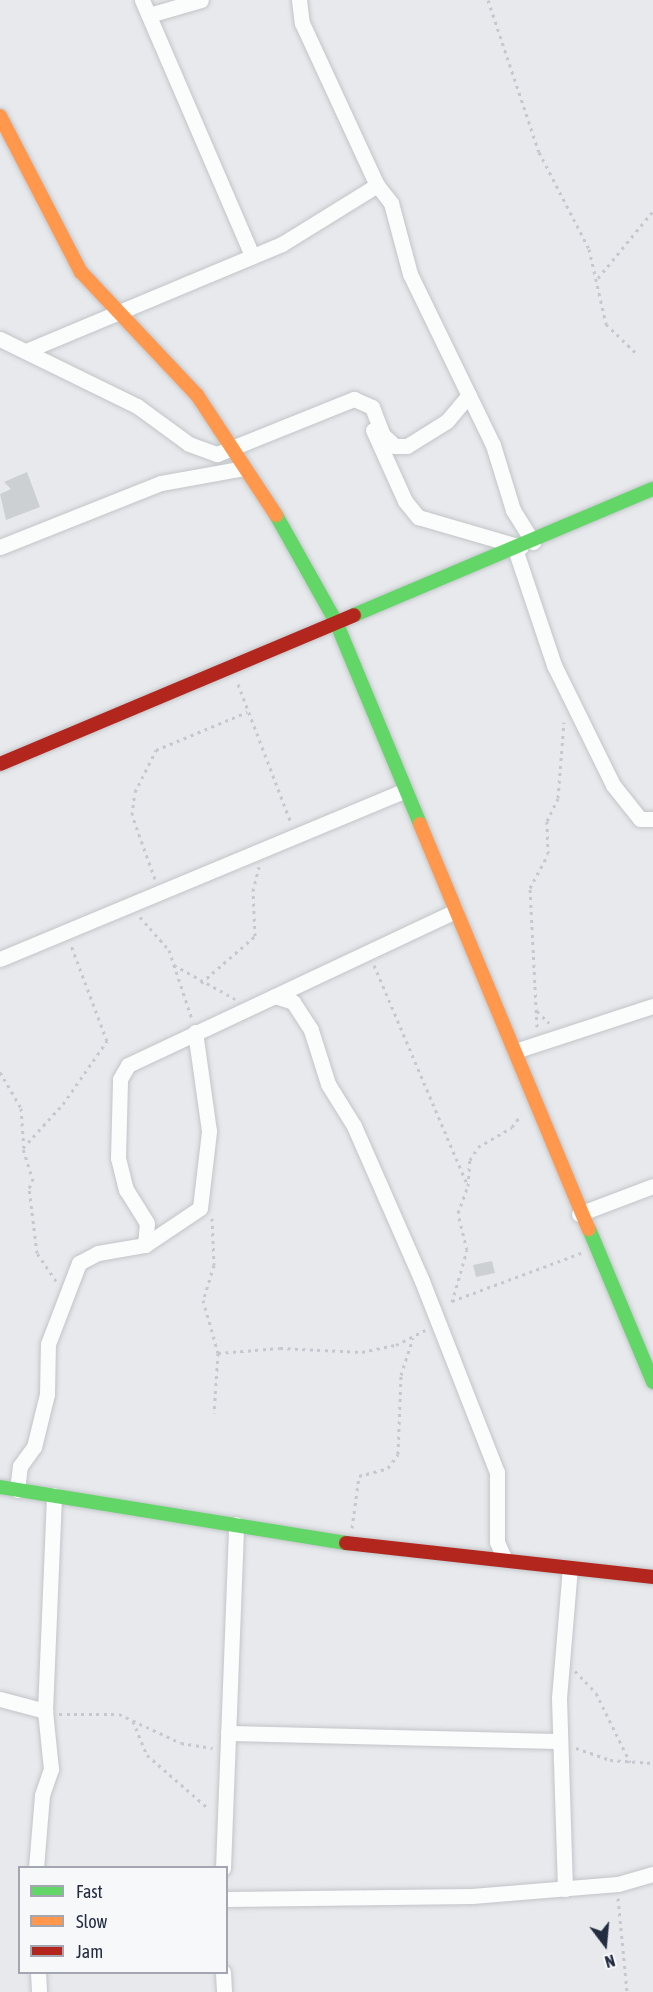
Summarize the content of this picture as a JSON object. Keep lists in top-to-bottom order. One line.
{"legend":["Fast","Slow","Jam"],"north":"bottom"}
